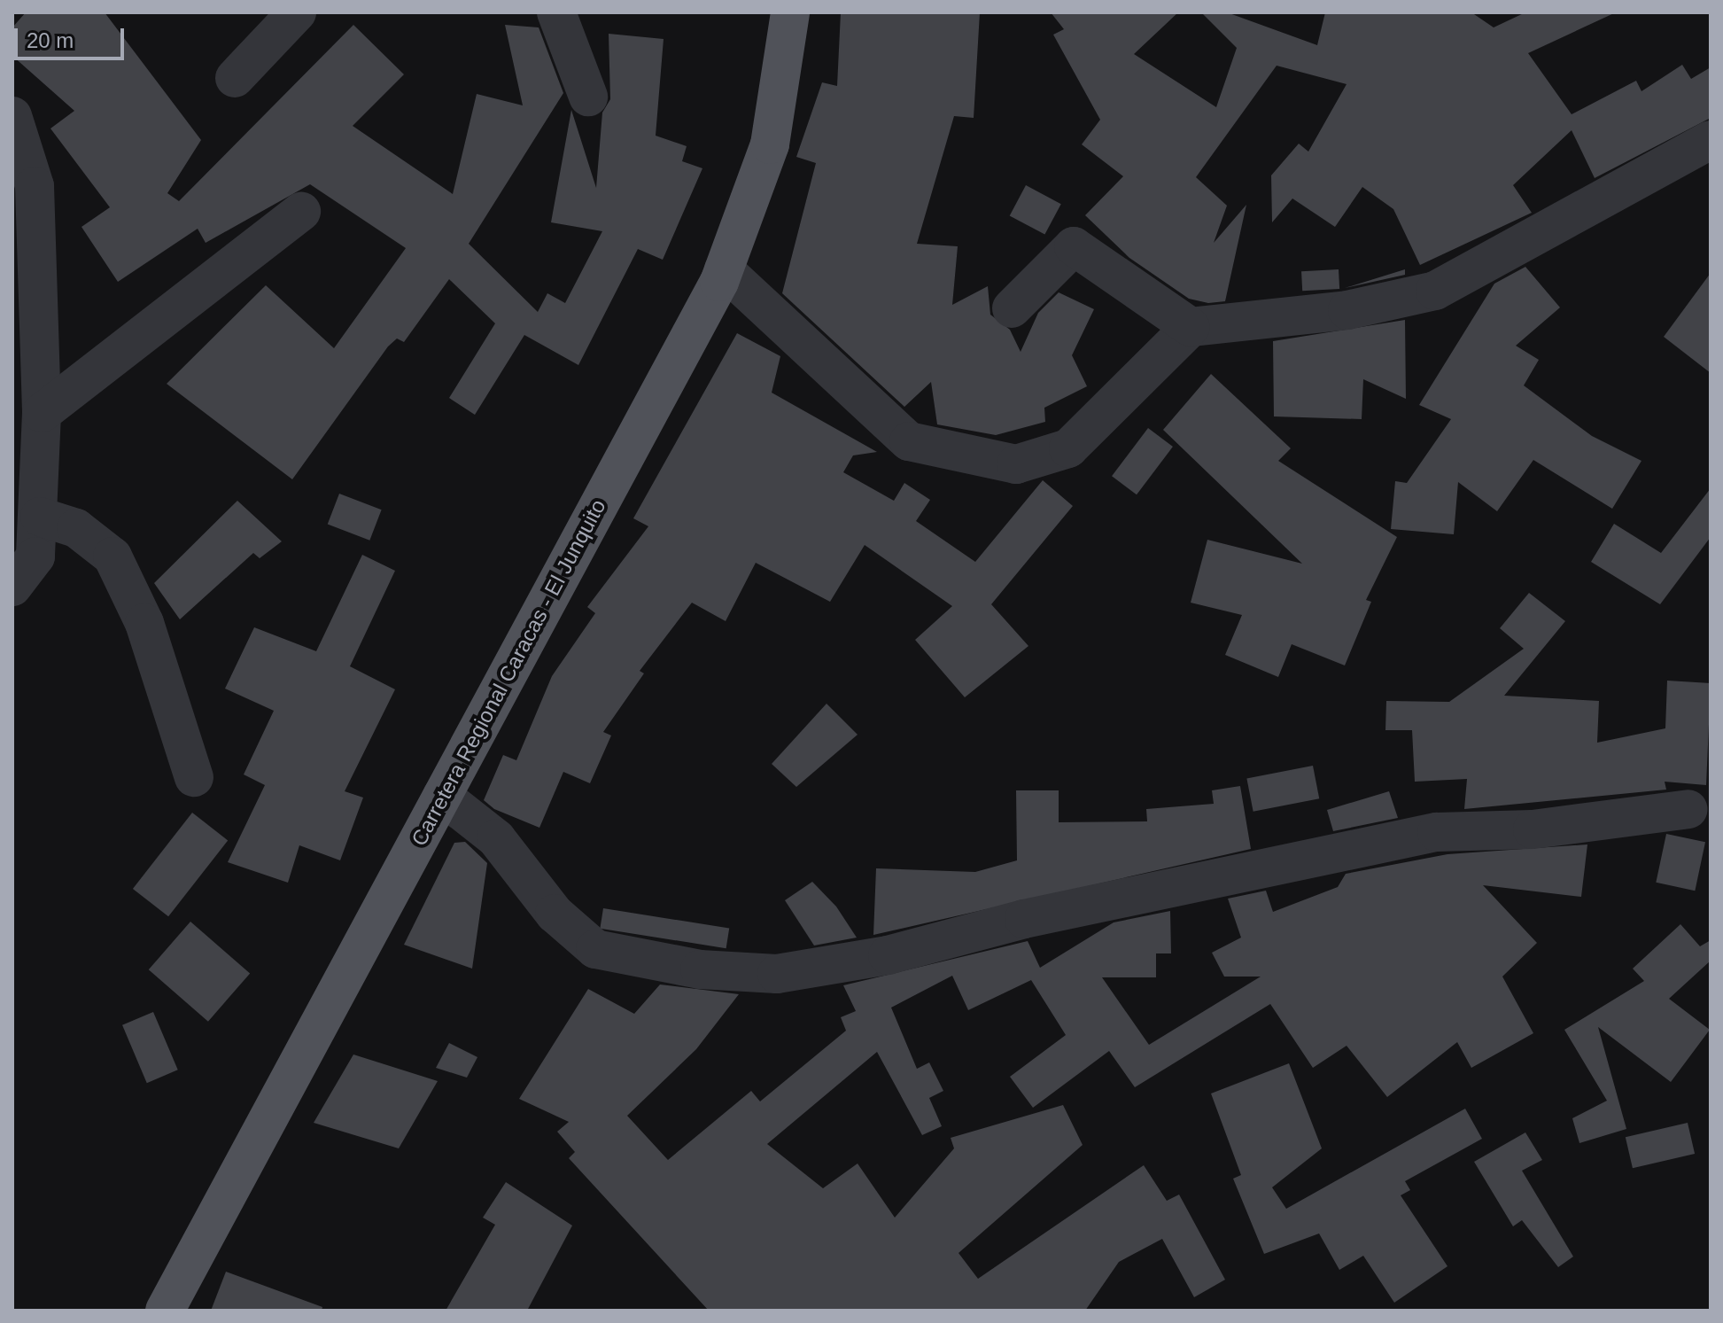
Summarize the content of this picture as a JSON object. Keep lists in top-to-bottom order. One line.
{"streets":{"main road":["Carretera Regional Caracas - El Junquito"]},"scale_bar":"20 m"}
